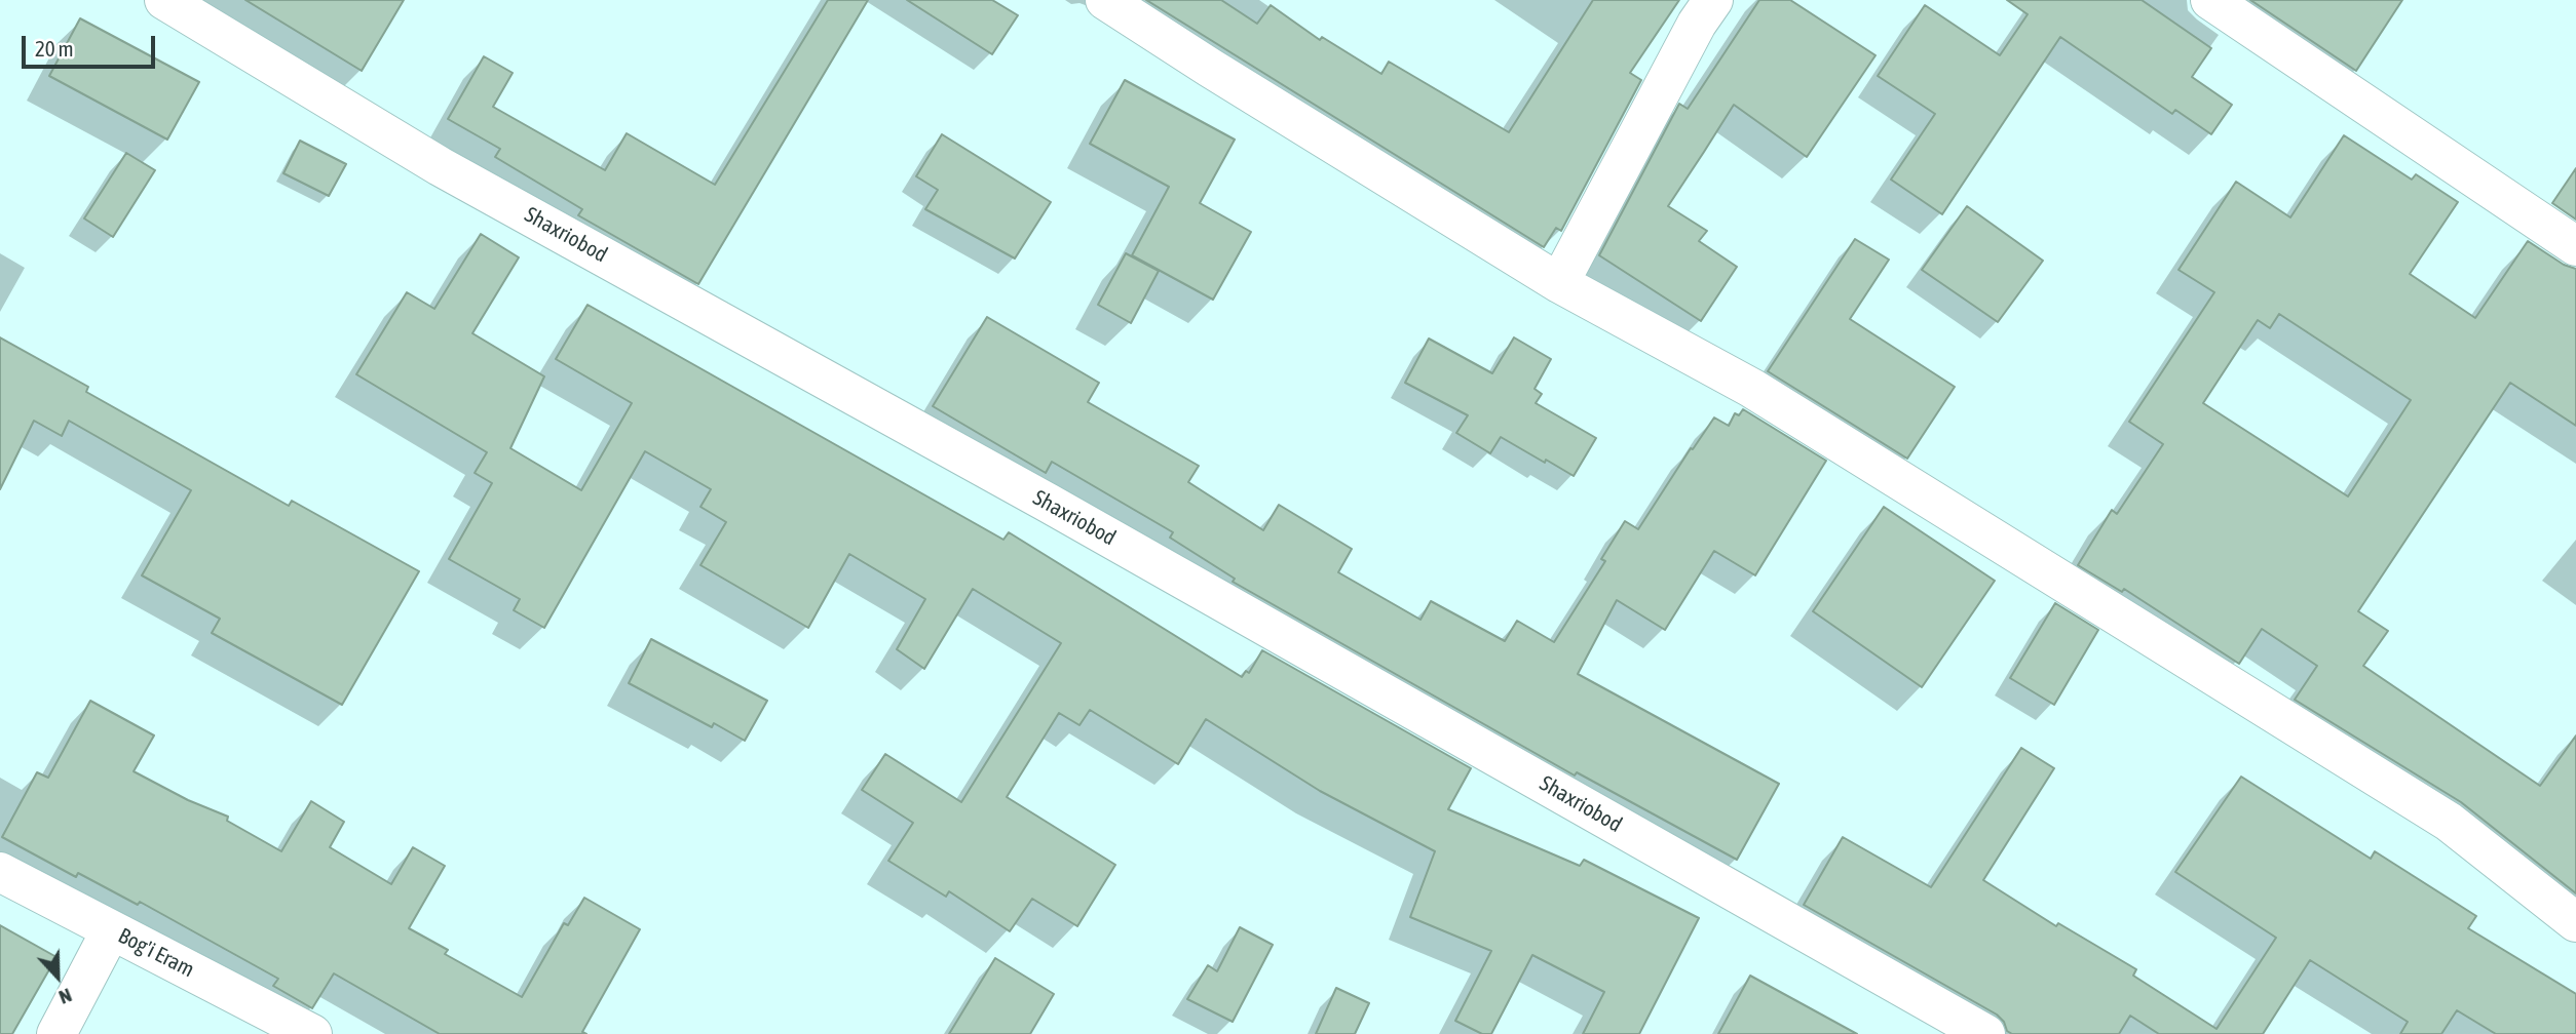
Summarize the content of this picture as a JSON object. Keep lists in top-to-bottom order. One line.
{"streets":{"street":["Shaxriobod","Bog'i Eram"]},"scale_bar":"20 m","north":"bottom"}
